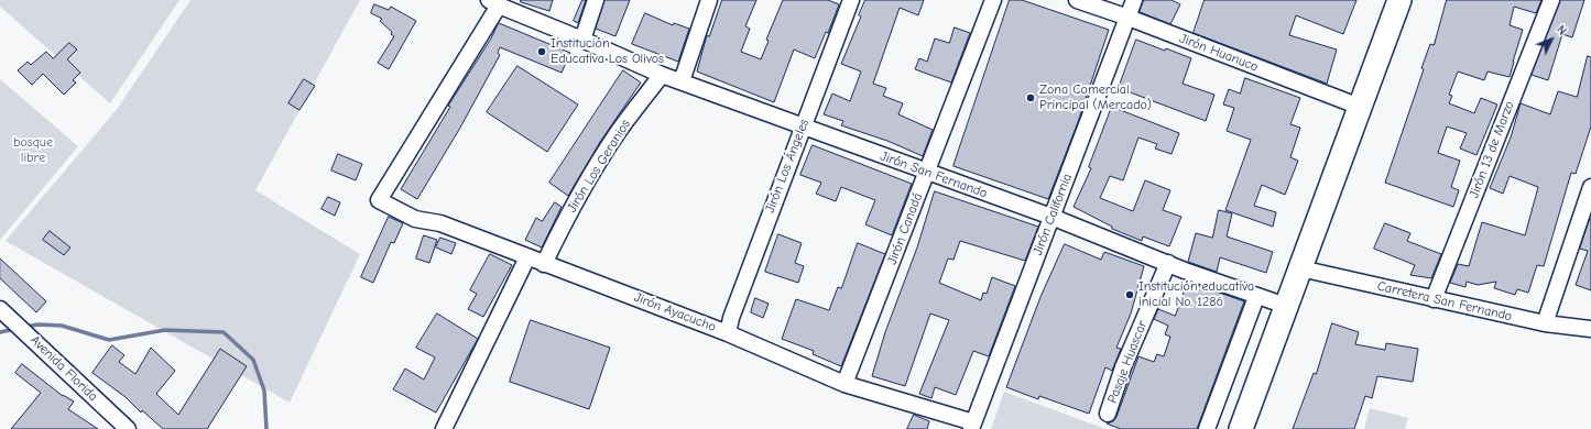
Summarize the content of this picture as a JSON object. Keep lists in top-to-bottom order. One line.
{"streets":{"street":["Jirón Huanuco","Jirón 13 de Marzo","Jirón Los Geranios","Jirón Los Ángeles","Jirón San Fernando","Jirón California","Jirón Canadá","Carretera San Fernando","Jirón Ayacucho","Pasaje Huascar","Avenida Florida"]},"crossings":[["Jirón Huanuco","Jirón California"],["Jirón 13 de Marzo","Carretera San Fernando"],["Jirón Los Geranios","Jirón San Fernando"],["Jirón Los Geranios","Jirón Ayacucho"],["Jirón Los Ángeles","Jirón San Fernando"],["Jirón Los Ángeles","Jirón Ayacucho"],["Jirón San Fernando","Jirón California"],["Jirón San Fernando","Jirón Canadá"],["Jirón San Fernando","Jirón Ayacucho"],["Jirón San Fernando","Pasaje Huascar"],["Jirón California","Jirón Ayacucho"],["Jirón Canadá","Jirón Ayacucho"]],"parks":["bosque libre"],"places":["Institución Educativa Los Olivos","Zona Comercial Principal (Mercado)","Institución educativa inicial No. 1286"],"north":"top right"}
